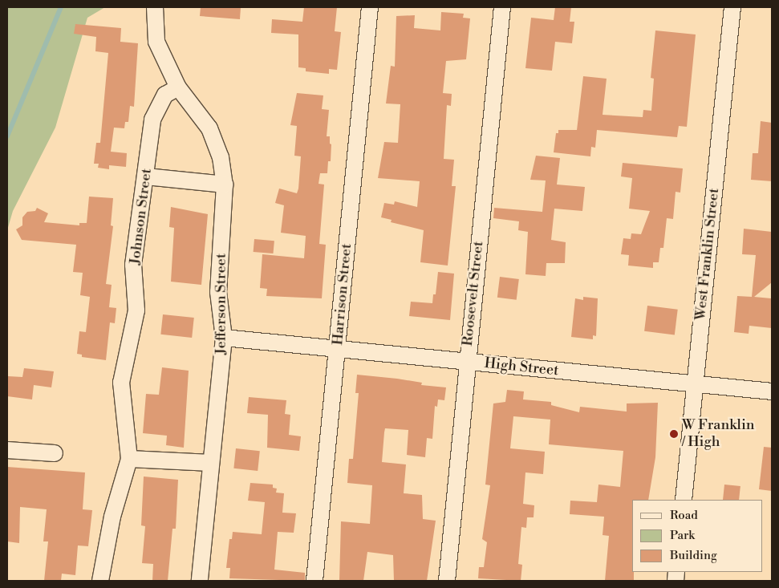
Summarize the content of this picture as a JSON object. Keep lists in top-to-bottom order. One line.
{"streets":{"street":["Johnson Street","West Franklin Street","Roosevelt Street","Harrison Street","Jefferson Street","High Street"]},"crossings":[["Johnson Street","Jefferson Street"],["West Franklin Street","High Street"],["Roosevelt Street","High Street"],["Harrison Street","High Street"],["Jefferson Street","High Street"]],"places":["W Franklin / High"],"legend":["Road","Park","Building"]}
